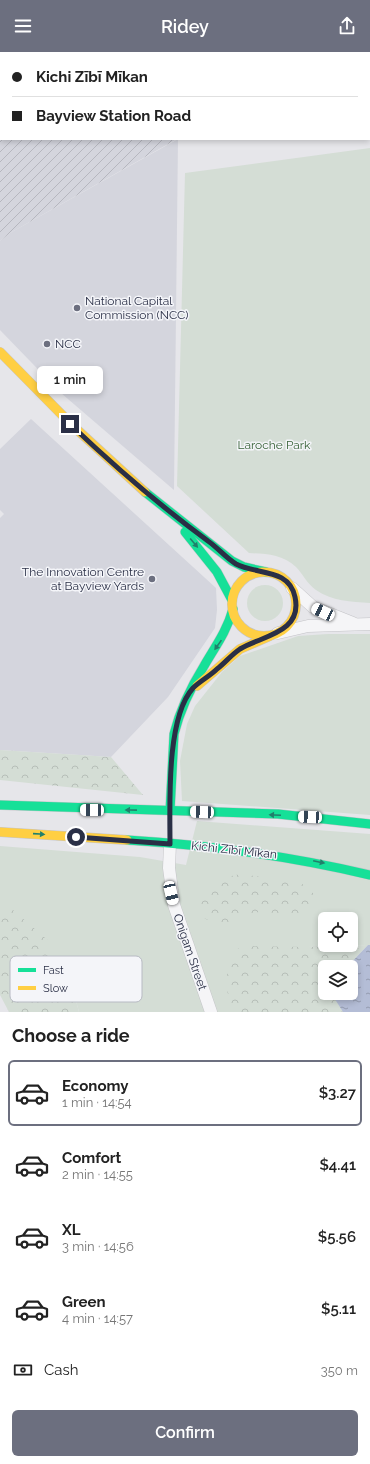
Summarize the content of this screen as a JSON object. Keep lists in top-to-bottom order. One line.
{"streets":{"main road":["Kichi Zībī Mīkan"],"street":["Onigam Street"]},"crossings":[["Kichi Zībī Mīkan","Onigam Street"]],"parks":["Laroche Park"],"places":["National Capital Commission (NCC)","NCC","The Innovation Centre at Bayview Yards"],"legend":["Fast","Slow"],"page":{"header":"Ridey","banner":["Kichi Zībī Mīkan","Bayview Station Road"],"bubble":"1 min","heading":"Choose a ride","list":[{"name":"Economy","note":"1 min · 14:54","value":"$3.27"},{"name":"Comfort","note":"2 min · 14:55","value":"$4.41"},{"name":"XL","note":"3 min · 14:56","value":"$5.56"},{"name":"Green","note":"4 min · 14:57","value":"$5.11"}],"pay":["Cash","350 m"],"buttons":"Confirm"}}
